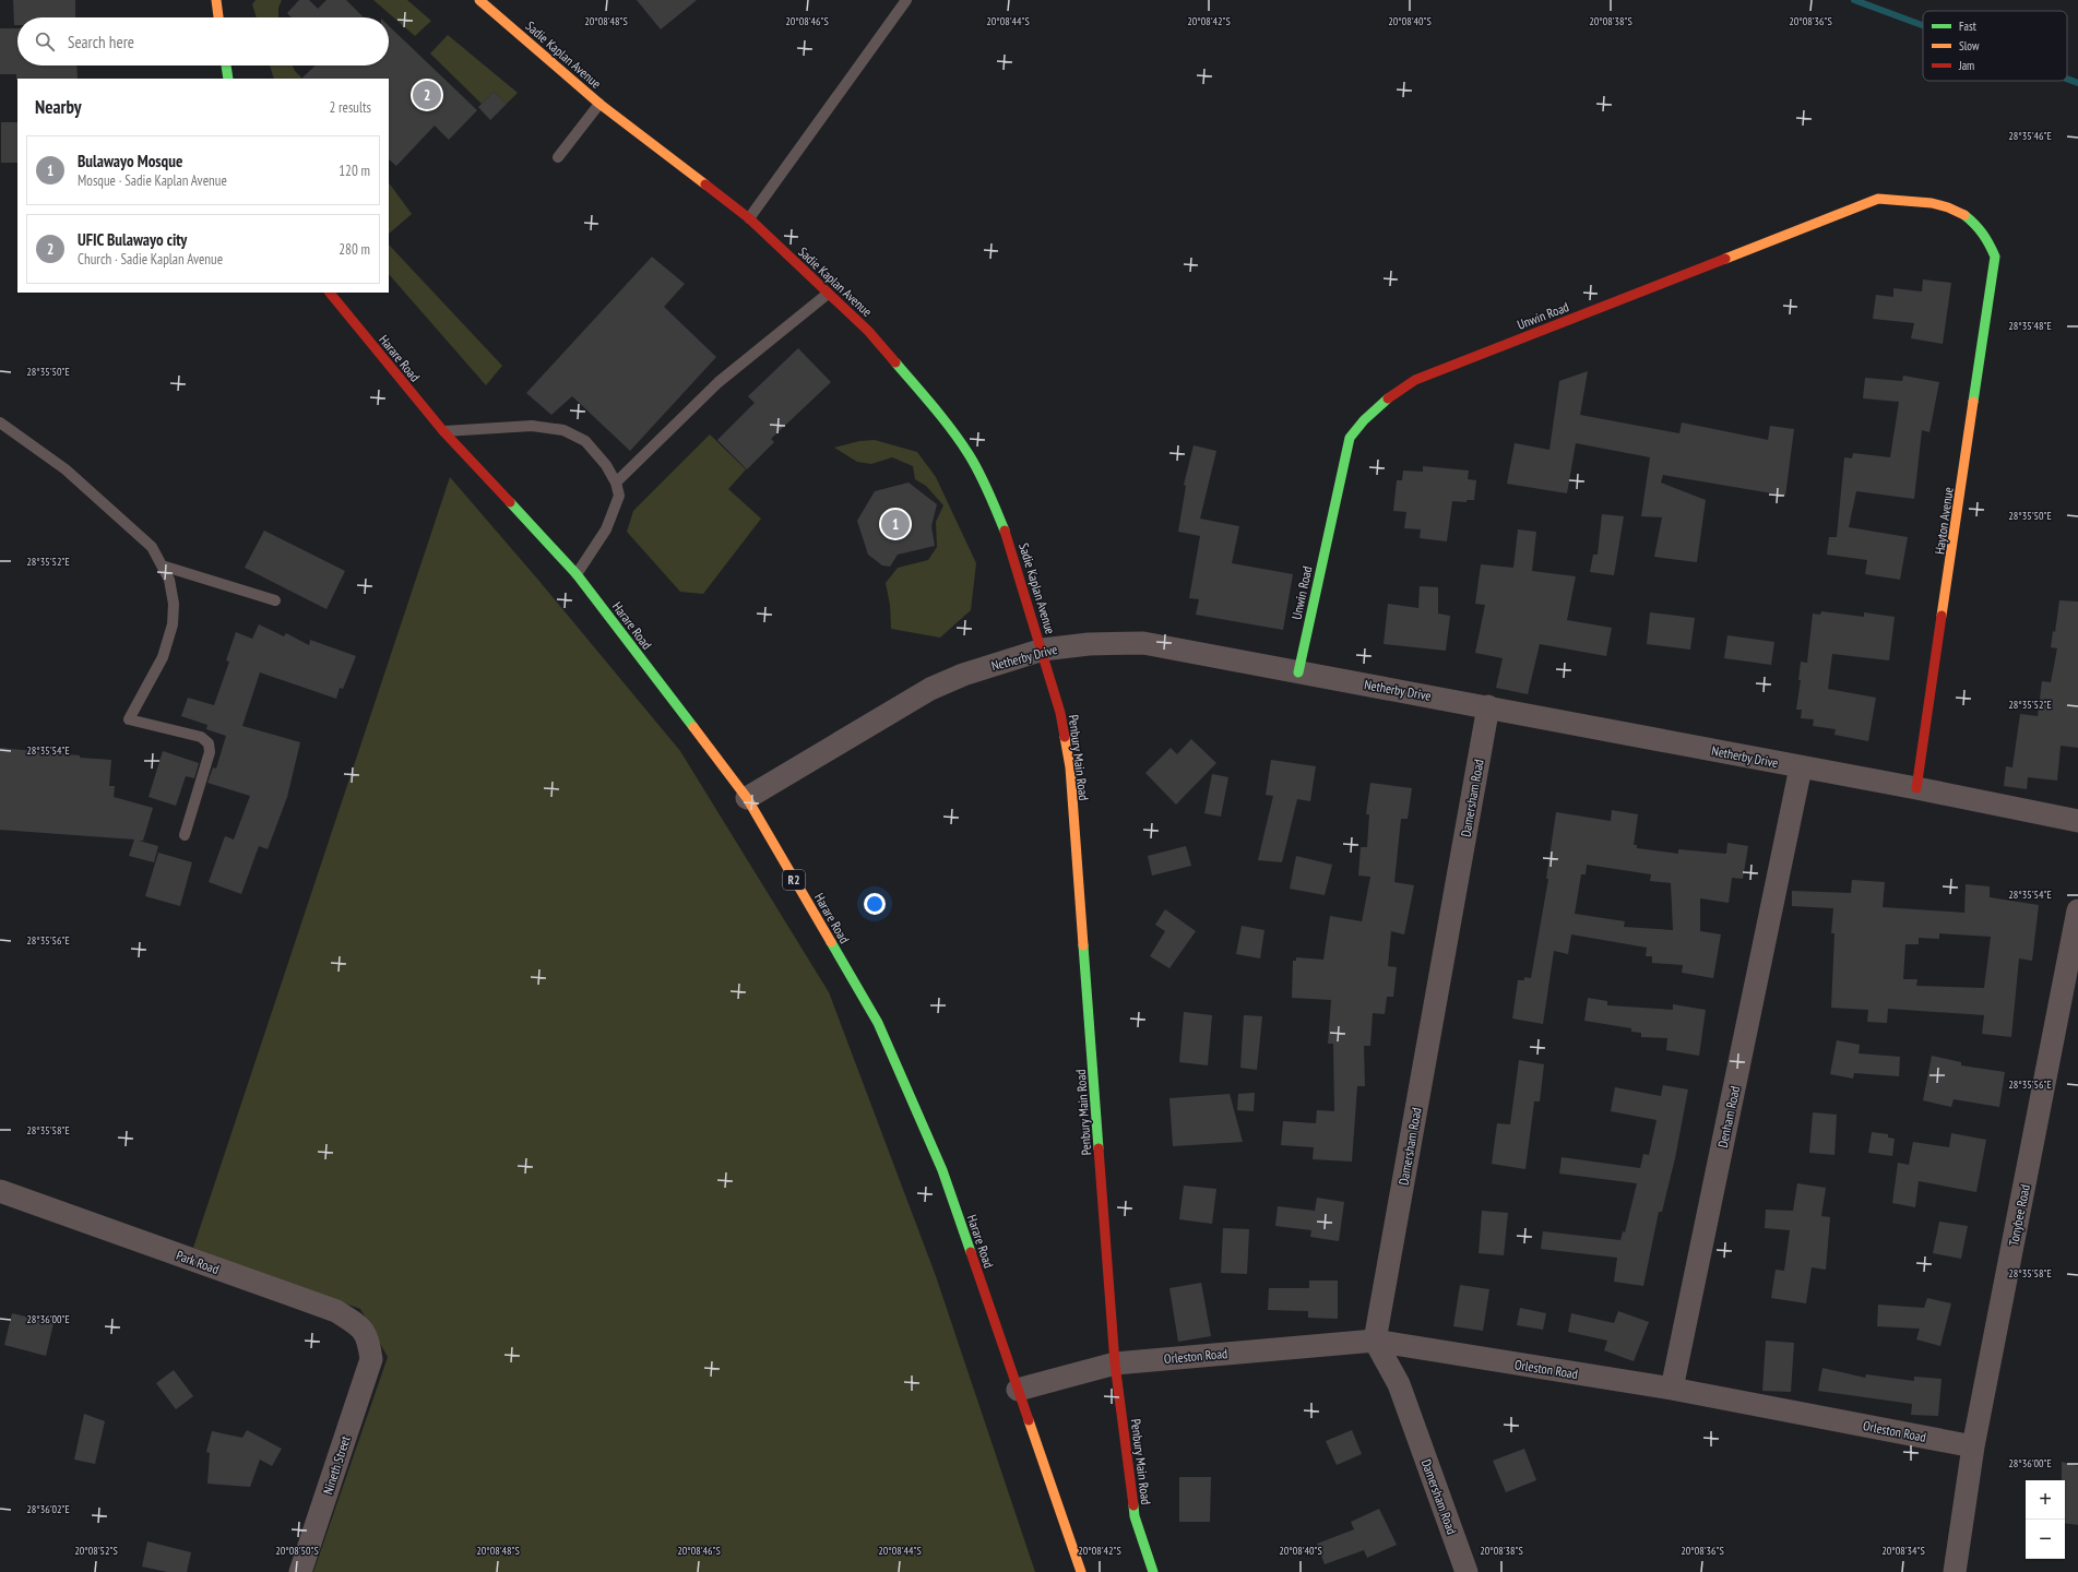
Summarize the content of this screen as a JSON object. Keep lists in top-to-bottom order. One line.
{"streets":{"main road":["Sadie Kaplan Avenue","Unwin Road","Harare Road","Hayton Avenue","Penbury Main Road","R2"],"street":["Netherby Drive","Damersham Road","Denham Road","Tonybee Road","Park Road","Orleston Road","Nineth Street"]},"crossings":[["Sadie Kaplan Avenue","Netherby Drive"],["Sadie Kaplan Avenue","Penbury Main Road"],["Unwin Road","Hayton Avenue"],["Unwin Road","Netherby Drive"],["Harare Road","Netherby Drive"],["Harare Road","Orleston Road"],["Hayton Avenue","Netherby Drive"],["Netherby Drive","Penbury Main Road"],["Netherby Drive","Damersham Road"],["Netherby Drive","Denham Road"],["Penbury Main Road","Orleston Road"],["Damersham Road","Orleston Road"],["Denham Road","Orleston Road"],["Tonybee Road","Orleston Road"],["Park Road","Nineth Street"]],"legend":["Fast","Slow","Jam"],"page":{"search":"Search here","pins":["2","1"],"heading":["Nearby","2 results"],"list":[{"mark":"1","name":"Bulawayo Mosque","note":"Mosque · Sadie Kaplan Avenue","value":"120 m"},{"mark":"2","name":"UFIC Bulawayo city","note":"Church · Sadie Kaplan Avenue","value":"280 m"}],"map_buttons":["+","−"]},"coordinates":["20°08'48\"S","20°08'46\"S","20°08'44\"S","20°08'42\"S","20°08'40\"S","20°08'38\"S","20°08'36\"S","28°35'46\"E","28°35'48\"E","28°35'50\"E","28°35'52\"E","28°35'54\"E","28°35'56\"E","28°35'58\"E","28°36'00\"E","28°36'02\"E","20°08'52\"S","20°08'50\"S","20°08'34\"S"]}
